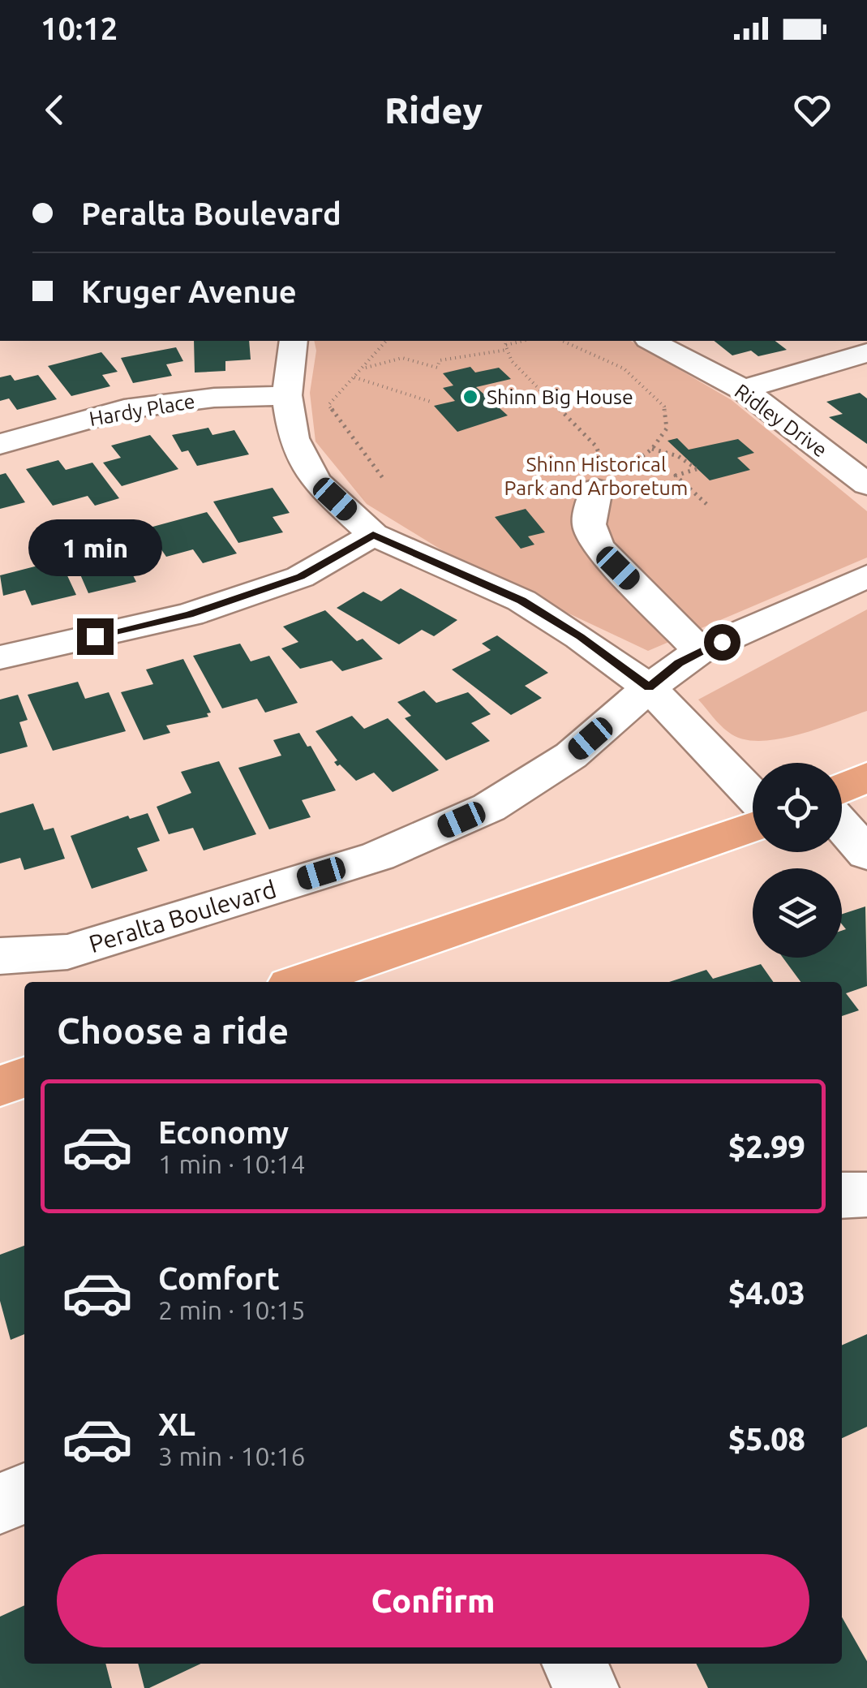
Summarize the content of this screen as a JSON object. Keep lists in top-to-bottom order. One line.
{"streets":{"street":["Hardy Place","Ridley Drive","Peralta Boulevard"]},"parks":["Shinn Historical Park and Arboretum"],"places":["Shinn Big House"],"page":{"status":"10:12","header":"Ridey","banner":["Peralta Boulevard","Kruger Avenue"],"bubble":"1 min","heading":"Choose a ride","list":[{"name":"Economy","note":"1 min · 10:14","value":"$2.99"},{"name":"Comfort","note":"2 min · 10:15","value":"$4.03"},{"name":"XL","note":"3 min · 10:16","value":"$5.08"}],"buttons":"Confirm"}}
